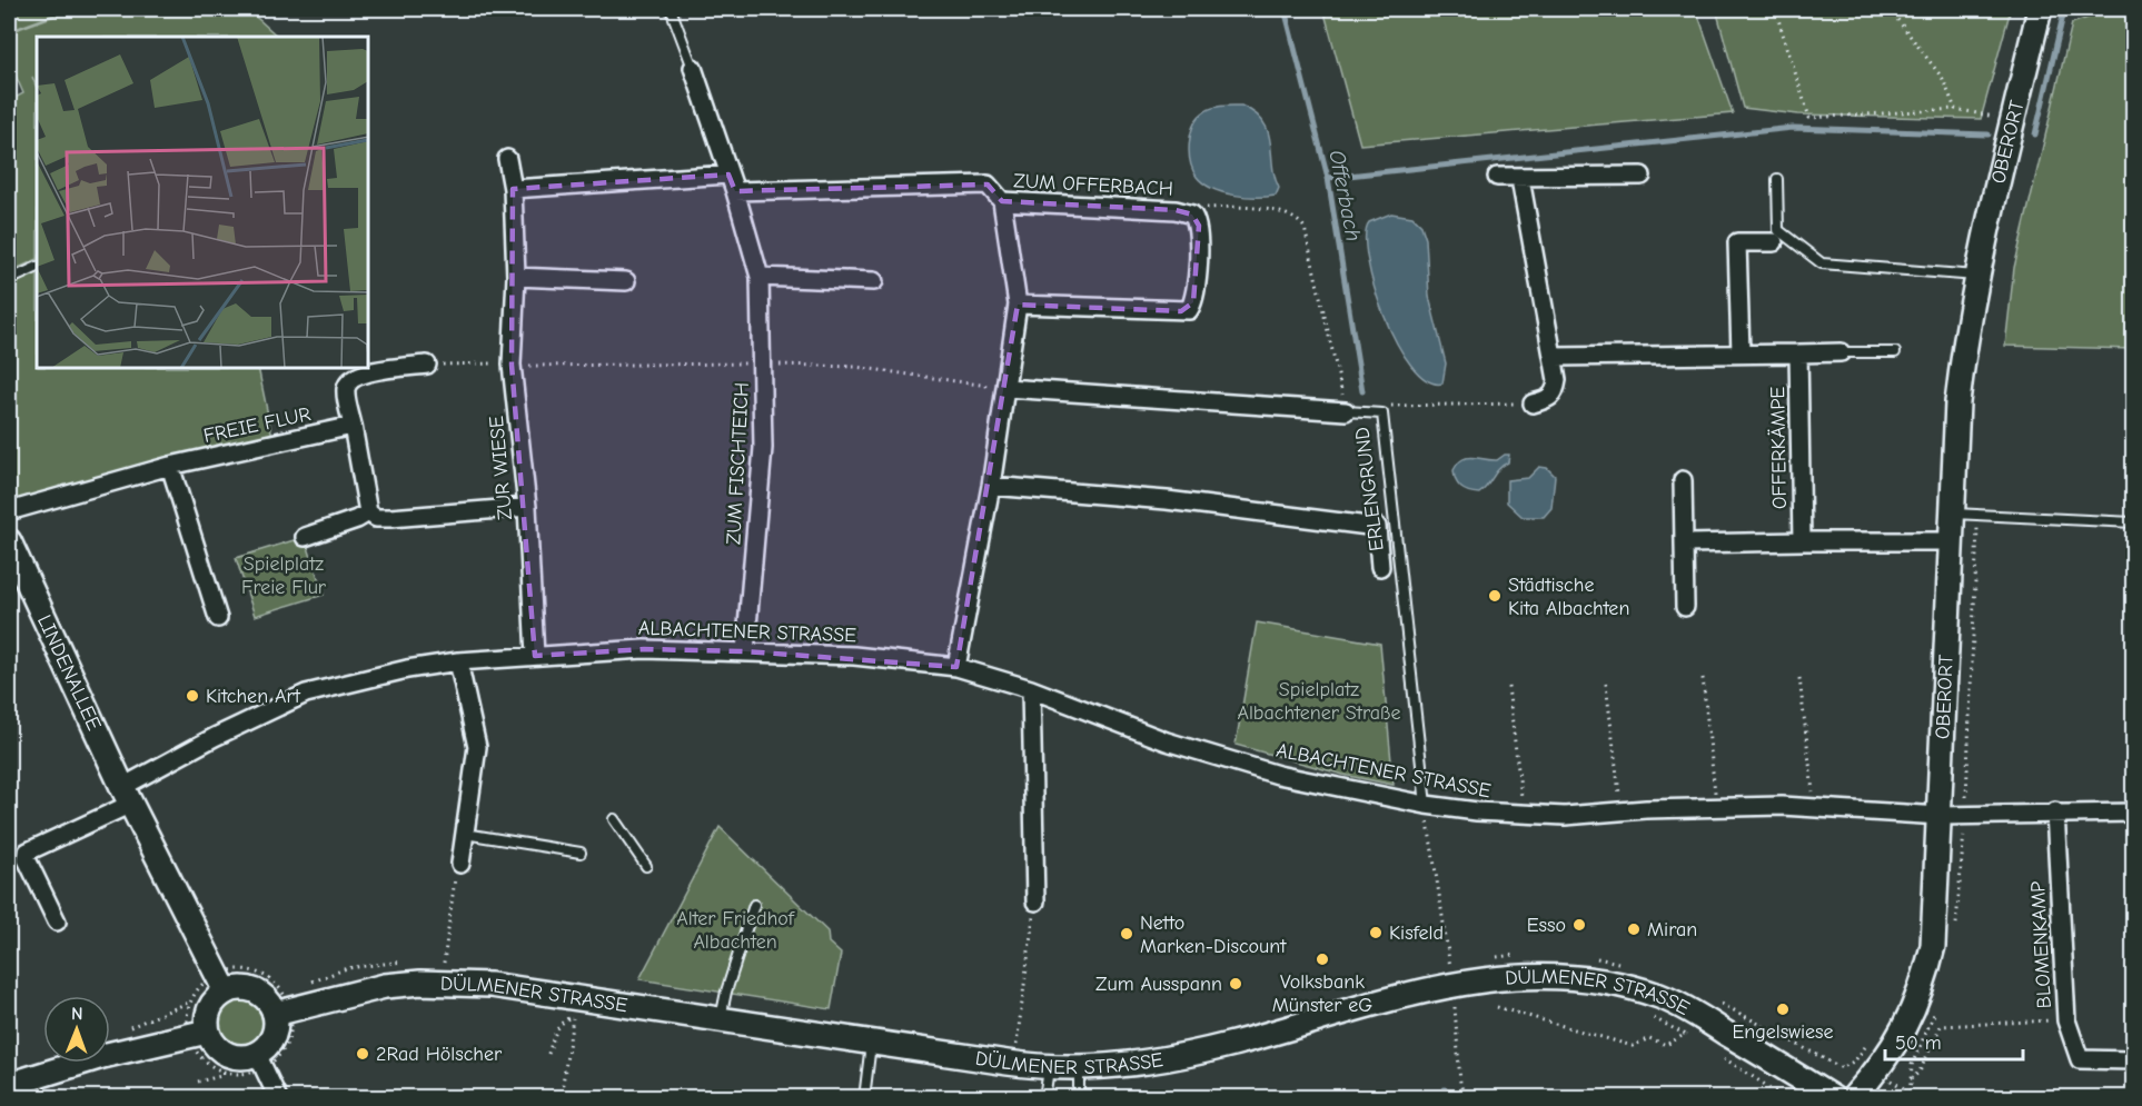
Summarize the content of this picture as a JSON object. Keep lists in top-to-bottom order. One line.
{"streets":{"main road":["OBERORT","LINDENALLEE","DÜLMENER STRASSE"],"street":["ZUM OFFERBACH","FREIE FLUR","OFFERKÄMPE","ZUM FISCHTEICH","ZUR WIESE","ERLENGRUND","ALBACHTENER STRASSE","BLOMENKAMP"]},"crossings":[["OBERORT","ALBACHTENER STRASSE"],["ZUM OFFERBACH","ZUM FISCHTEICH"],["ZUM OFFERBACH","ERLENGRUND"],["ZUM OFFERBACH","ALBACHTENER STRASSE"],["ZUM FISCHTEICH","ALBACHTENER STRASSE"],["ZUR WIESE","ALBACHTENER STRASSE"],["ERLENGRUND","ALBACHTENER STRASSE"],["ALBACHTENER STRASSE","LINDENALLEE"],["LINDENALLEE","DÜLMENER STRASSE"]],"water":["Offerbach"],"parks":["Spielplatz Freie Flur","Spielplatz Albachtener Straße","Alter Friedhof Albachten"],"places":["Städtische Kita Albachten","Kitchen Art","Esso","Miran","Kisfeld","Netto Marken-Discount","Volksbank Münster eG","Zum Ausspann","Engelswiese","2Rad Hölscher"],"scale_bar":"50 m","north":"top"}
